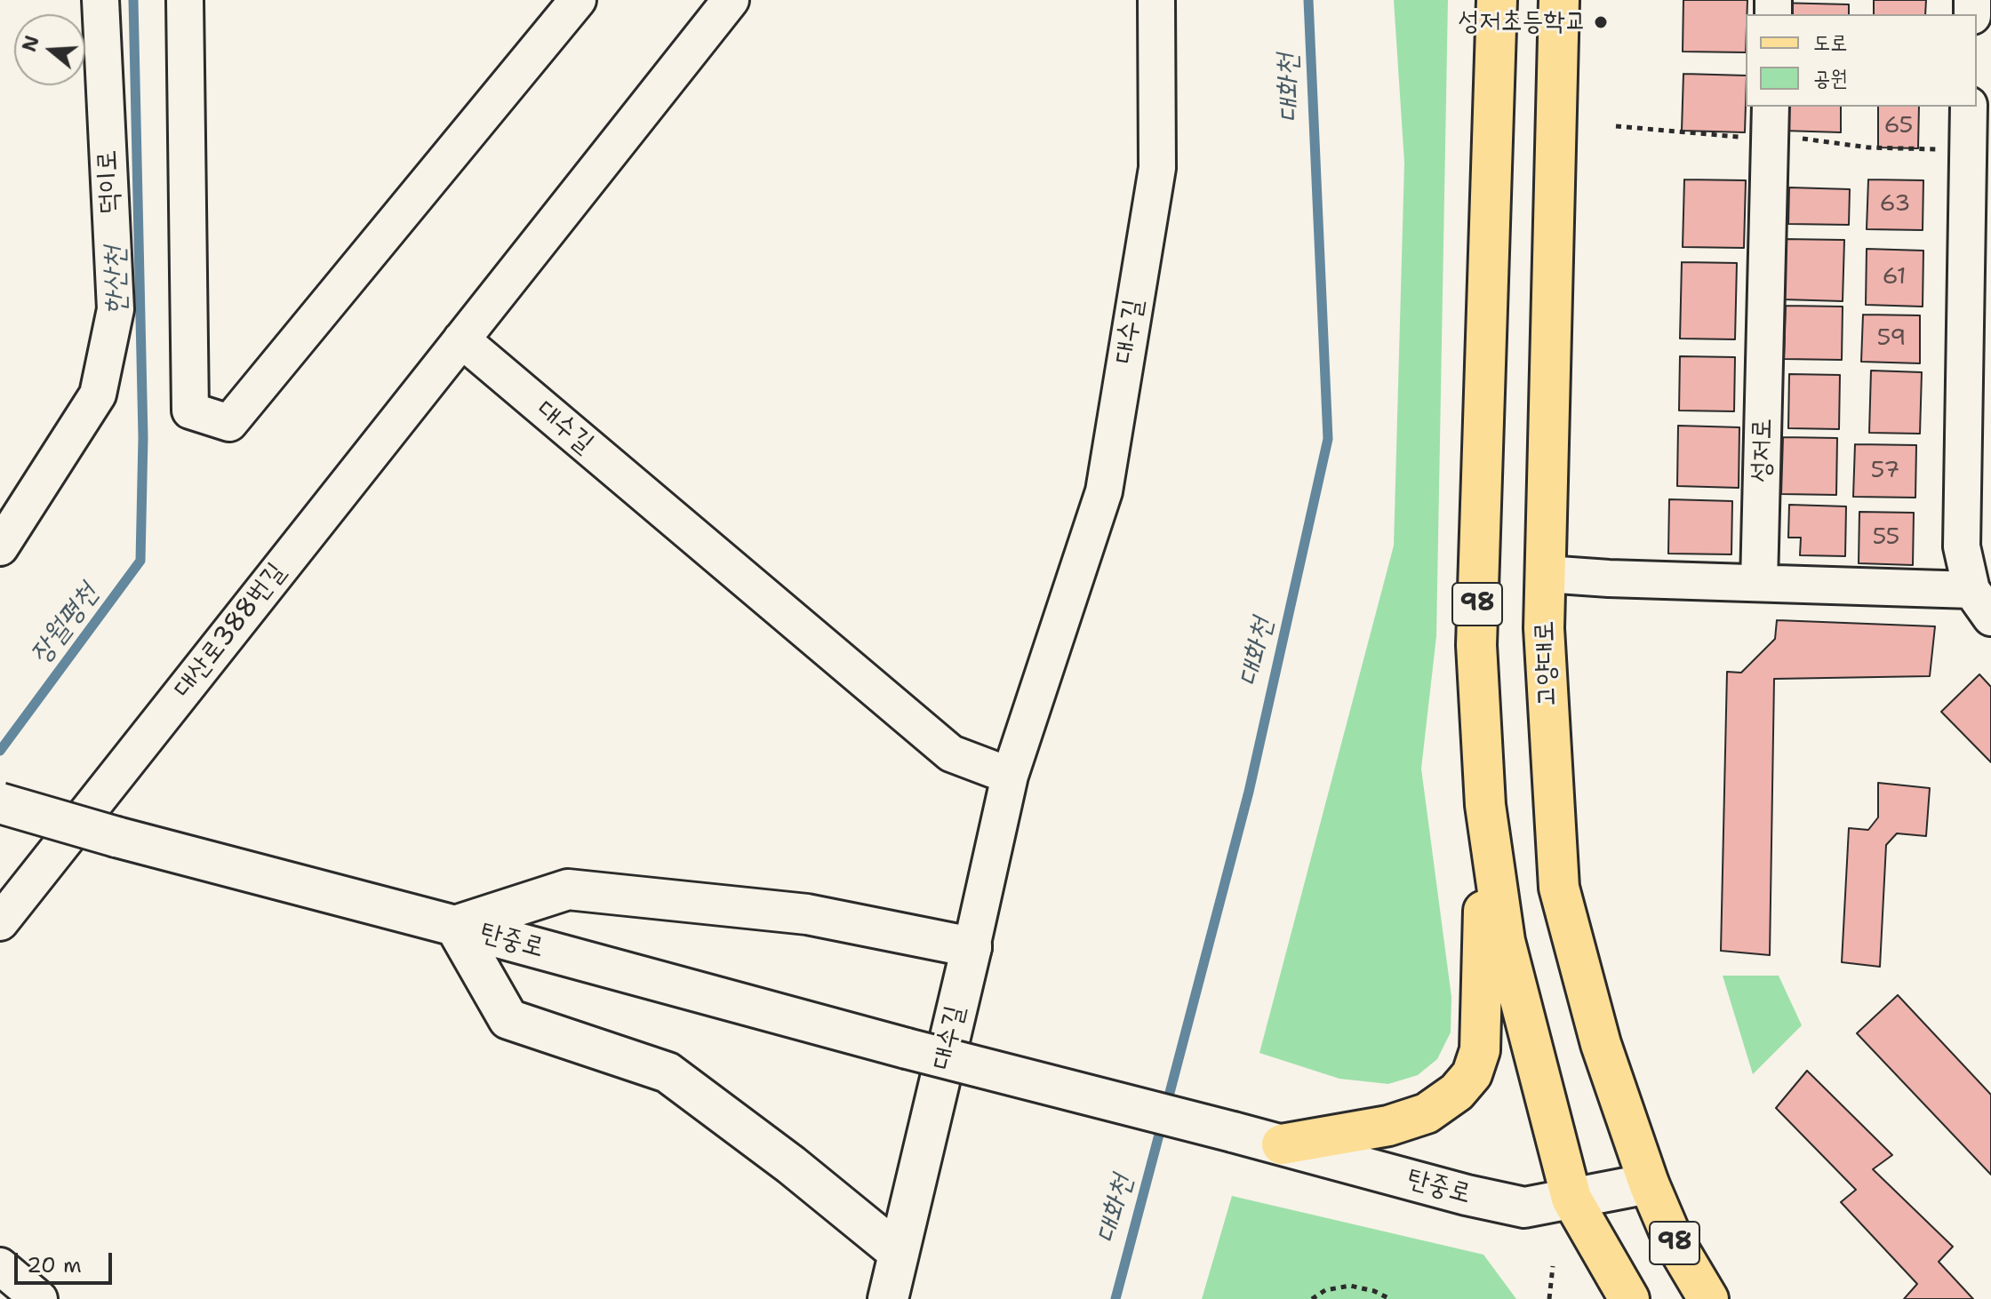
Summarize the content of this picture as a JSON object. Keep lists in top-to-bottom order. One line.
{"streets":{"main road":["대수길","98","고양대로","탄중로"],"street":["덕이로","성저로","대산로388번길"]},"crossings":[["대수길","대산로388번길"],["98","탄중로"],["고양대로","탄중로"]],"water":["대화천","한산천","장월평천"],"places":["성저초등학교"],"house_numbers":["65","63","61","59","57","55"],"legend":["도로","공원"],"scale_bar":"20 m","north":"left"}
